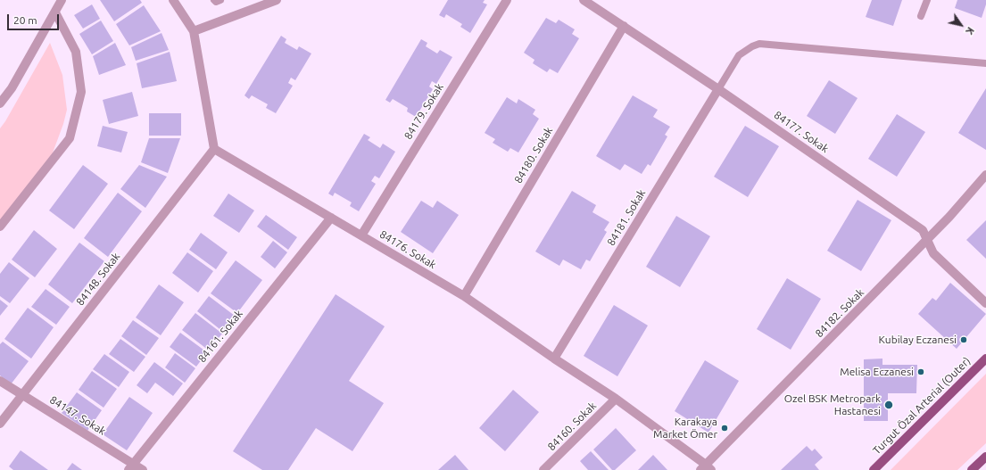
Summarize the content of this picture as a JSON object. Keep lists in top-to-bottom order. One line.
{"streets":{"main road":["Turgut Özal Arterial (Outer)"],"street":["84179. Sokak","84177. Sokak","84180. Sokak","84181. Sokak","84176. Sokak","84148. Sokak","84182. Sokak","84161. Sokak","84147. Sokak","84160. Sokak"]},"crossings":[["84179. Sokak","84176. Sokak"],["84177. Sokak","84180. Sokak"],["84177. Sokak","84181. Sokak"],["84177. Sokak","84182. Sokak"],["84180. Sokak","84176. Sokak"],["84181. Sokak","84176. Sokak"],["84176. Sokak","84148. Sokak"],["84176. Sokak","84182. Sokak"],["84176. Sokak","84161. Sokak"],["84176. Sokak","84160. Sokak"],["84148. Sokak","84147. Sokak"],["84161. Sokak","84147. Sokak"]],"places":["Kubilay Eczanesi","Melisa Eczanesi","Ozel BSK Metropark Hastanesi","Karakaya Market Ömer"],"scale_bar":"20 m","north":"bottom right"}
